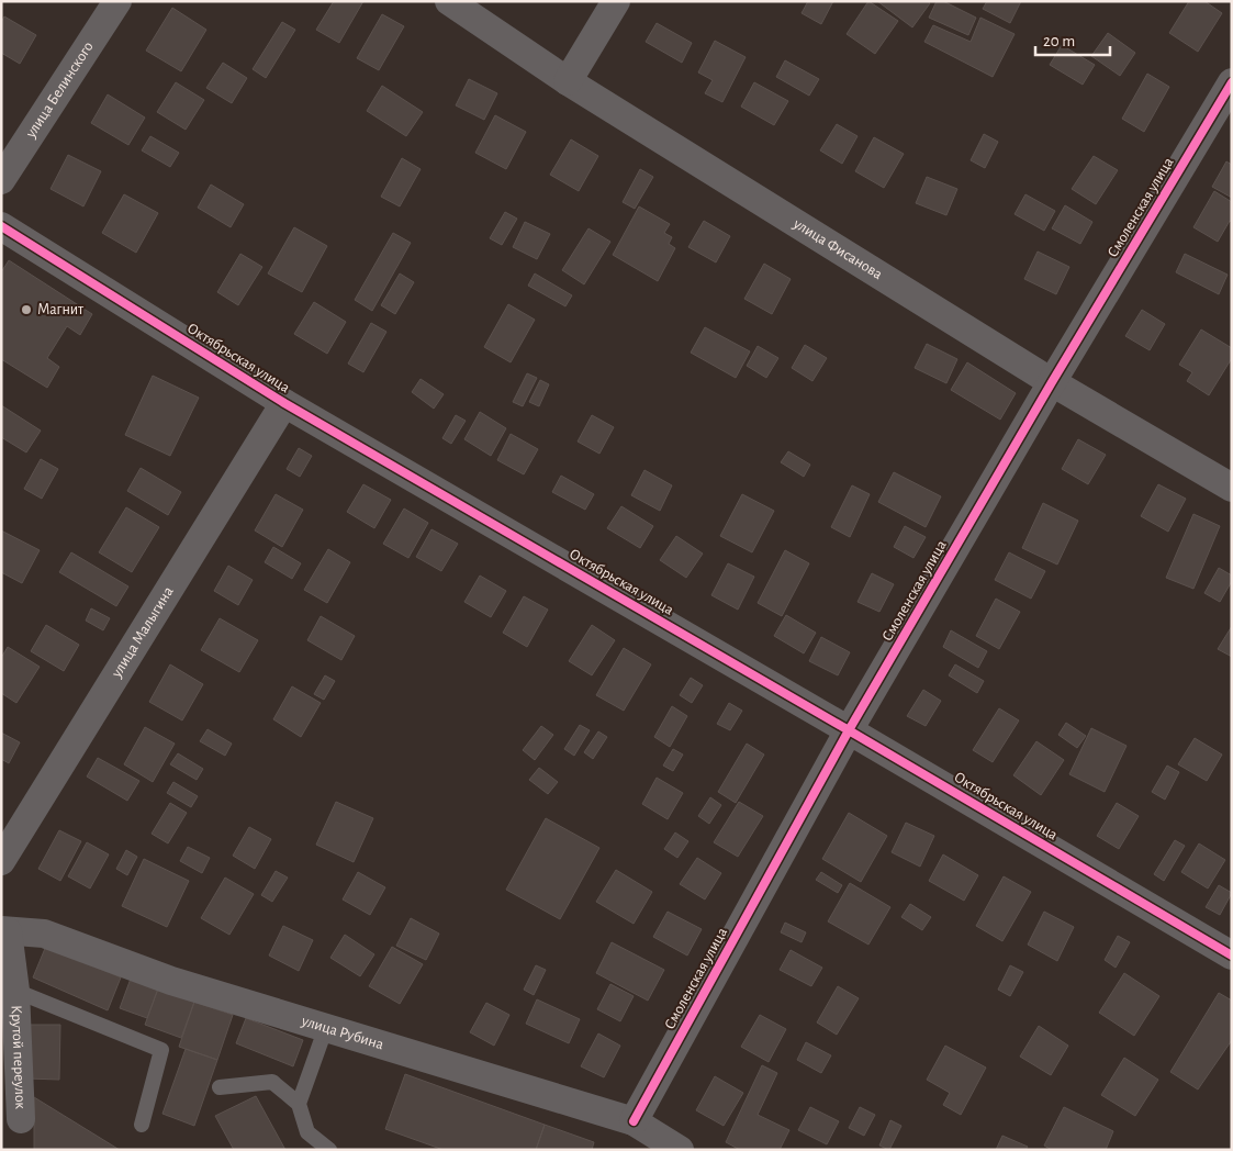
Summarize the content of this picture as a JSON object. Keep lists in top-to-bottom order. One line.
{"streets":{"street":["улица Белинского","Смоленская улица","улица Фисанова","Октябрьская улица","улица Малыгина","улица Рубина","Крутой переулок"]},"crossings":[["Смоленская улица","улица Фисанова"],["Смоленская улица","Октябрьская улица"],["Смоленская улица","улица Рубина"],["Октябрьская улица","улица Малыгина"],["улица Рубина","Крутой переулок"]],"places":["Магнит"],"scale_bar":"20 m"}
